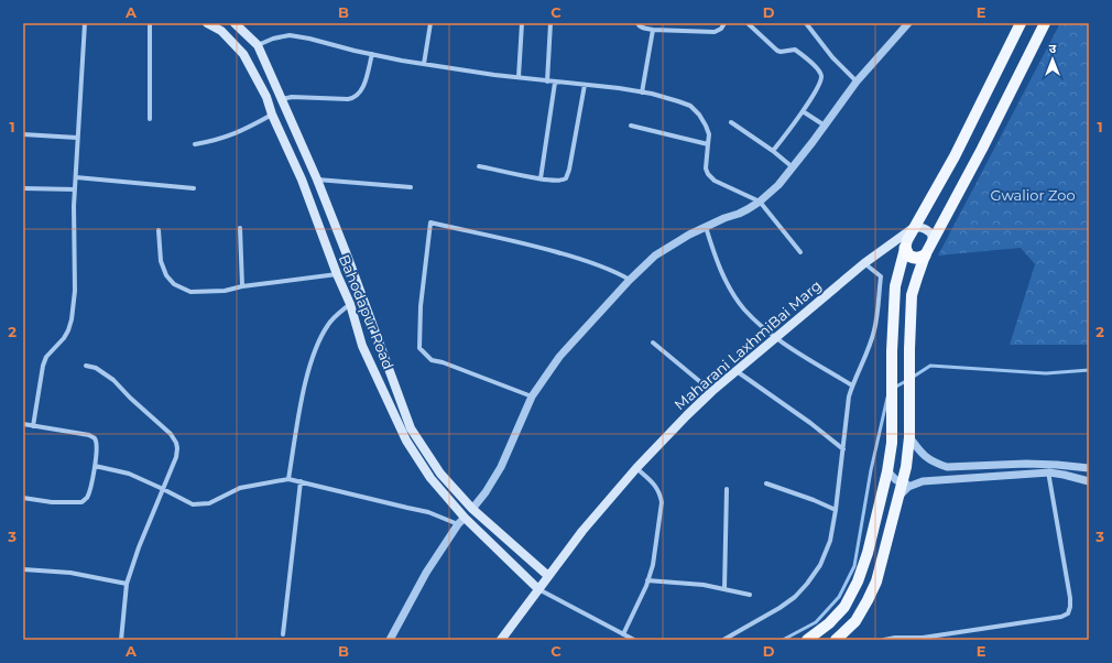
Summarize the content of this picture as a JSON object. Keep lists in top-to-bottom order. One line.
{"streets":{"main road":["Bahodapur Road","Maharani LaxhmiBai Marg"]},"crossings":[["Bahodapur Road","Maharani LaxhmiBai Marg"]],"parks":["Gwalior Zoo"],"north":"top","grid":{"columns":["A","B","C","D","E"],"rows":["1","2","3"]}}
